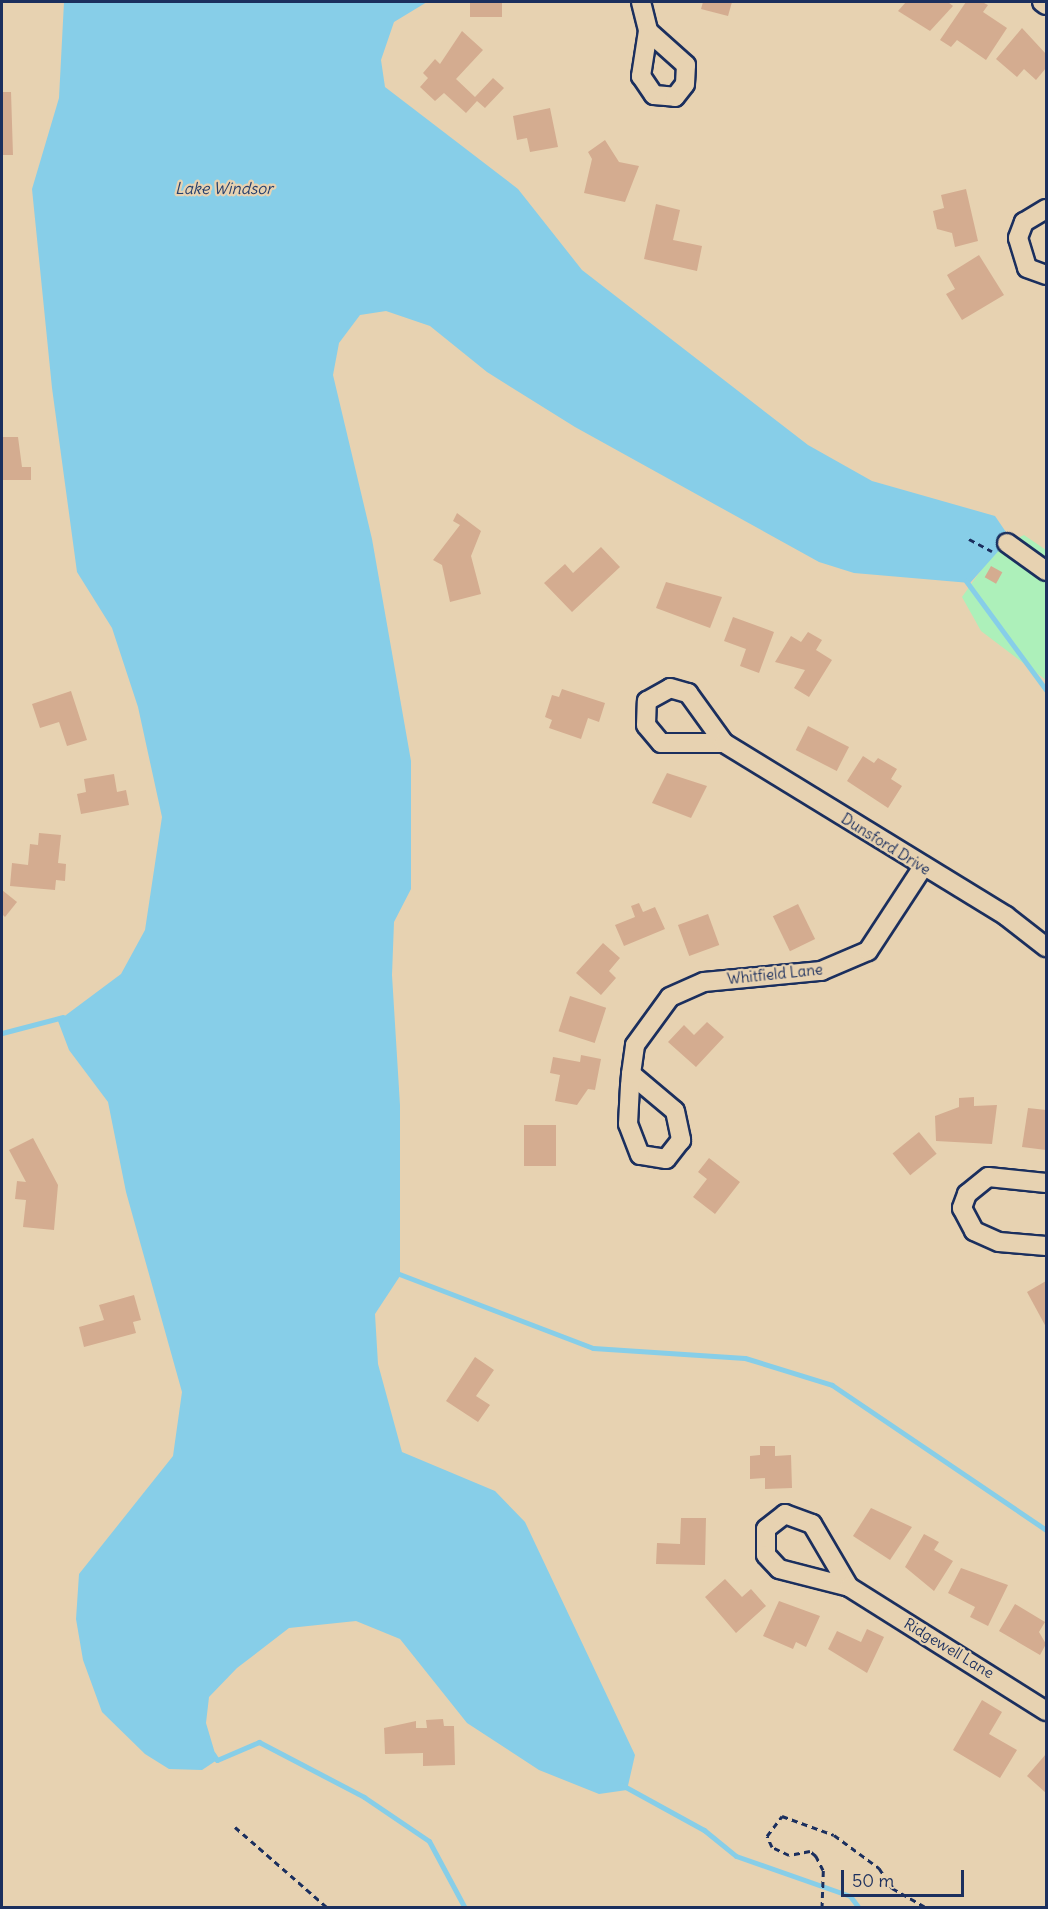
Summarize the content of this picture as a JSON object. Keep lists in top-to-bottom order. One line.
{"streets":{"street":["Dunsford Drive","Whitfield Lane","Ridgewell Lane"]},"crossings":[["Dunsford Drive","Whitfield Lane"]],"water":["Lake Windsor"],"scale_bar":"50 m"}
